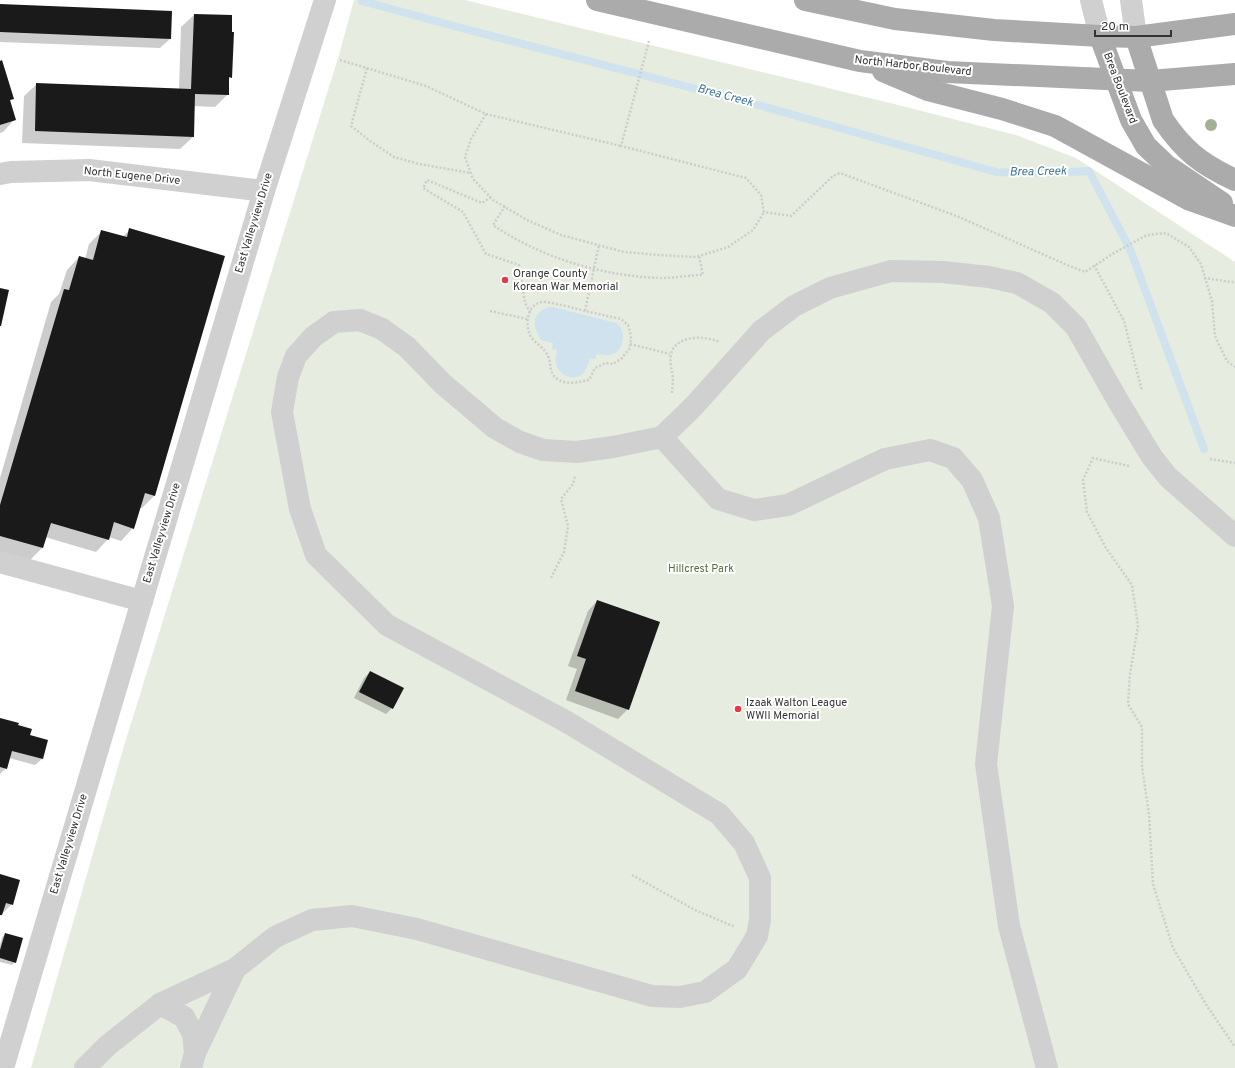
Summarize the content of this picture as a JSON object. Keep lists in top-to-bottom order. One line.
{"streets":{"main road":["North Harbor Boulevard","Brea Boulevard"],"street":["North Eugene Drive","East Valleyview Drive"]},"crossings":[["North Harbor Boulevard","Brea Boulevard"],["North Eugene Drive","East Valleyview Drive"]],"water":["Brea Creek"],"parks":["Hillcrest Park"],"places":["Orange County Korean War Memorial","Izaak Walton League WWII Memorial"],"scale_bar":"20 m"}
